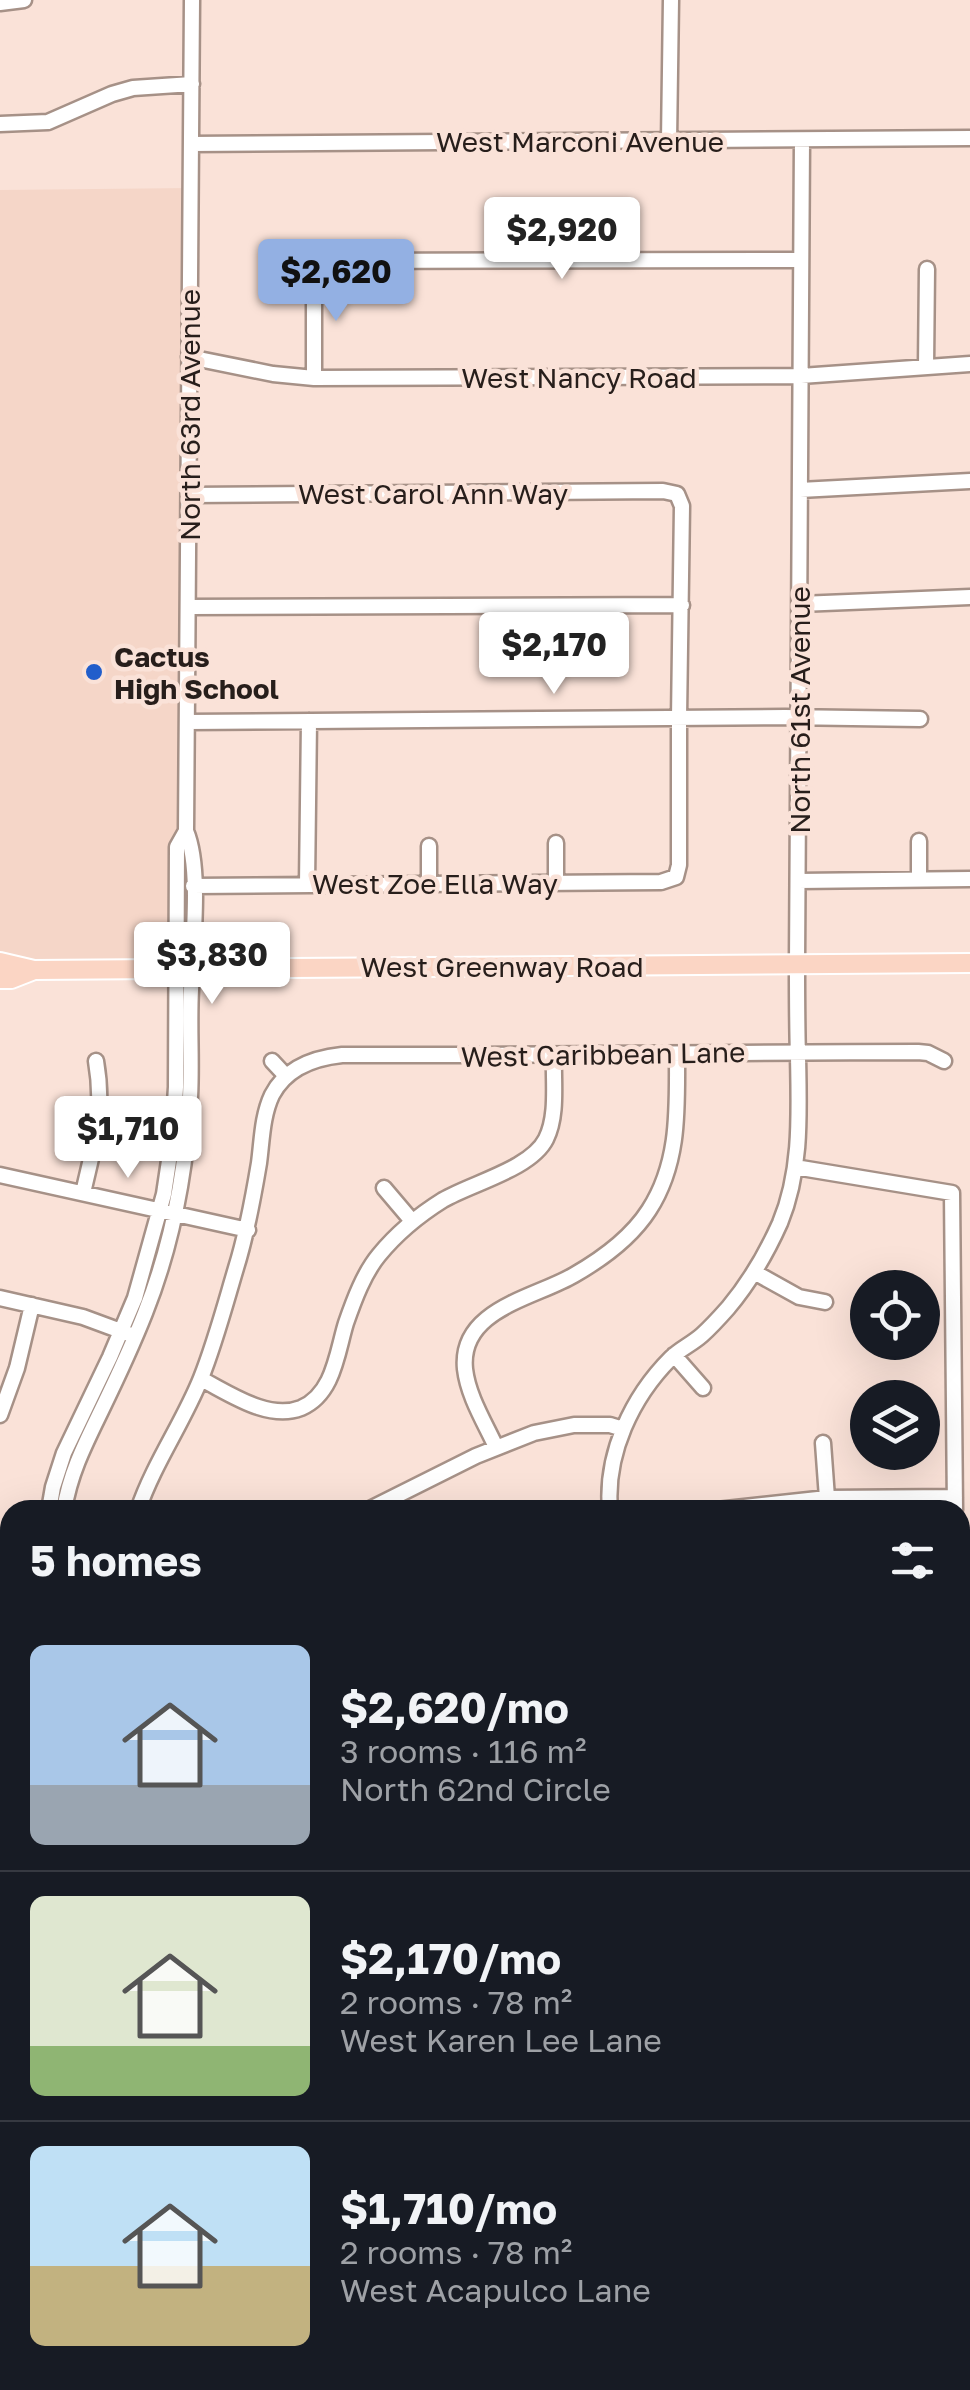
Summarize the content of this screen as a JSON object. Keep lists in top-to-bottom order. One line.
{"streets":{"main road":["West Greenway Road"],"street":["West Marconi Avenue","West Nancy Road","North 63rd Avenue","West Carol Ann Way","North 61st Avenue","West Zoe Ella Way","West Caribbean Lane"]},"crossings":[["West Marconi Avenue","North 63rd Avenue"],["West Marconi Avenue","North 61st Avenue"],["West Nancy Road","North 63rd Avenue"],["West Nancy Road","North 61st Avenue"],["North 63rd Avenue","West Carol Ann Way"],["North 63rd Avenue","West Zoe Ella Way"],["North 63rd Avenue","West Greenway Road"],["North 61st Avenue","West Greenway Road"],["North 61st Avenue","West Caribbean Lane"]],"places":["Cactus High School"],"page":{"price":["$2,920","$2,620","$2,170","$3,830","$1,710"],"heading":"5 homes","list":[{"name":"$2,620/mo","note":"3 rooms · 116 m² · North 62nd Circle"},{"name":"$2,170/mo","note":"2 rooms · 78 m² · West Karen Lee Lane"},{"name":"$1,710/mo","note":"2 rooms · 78 m² · West Acapulco Lane"}]}}
